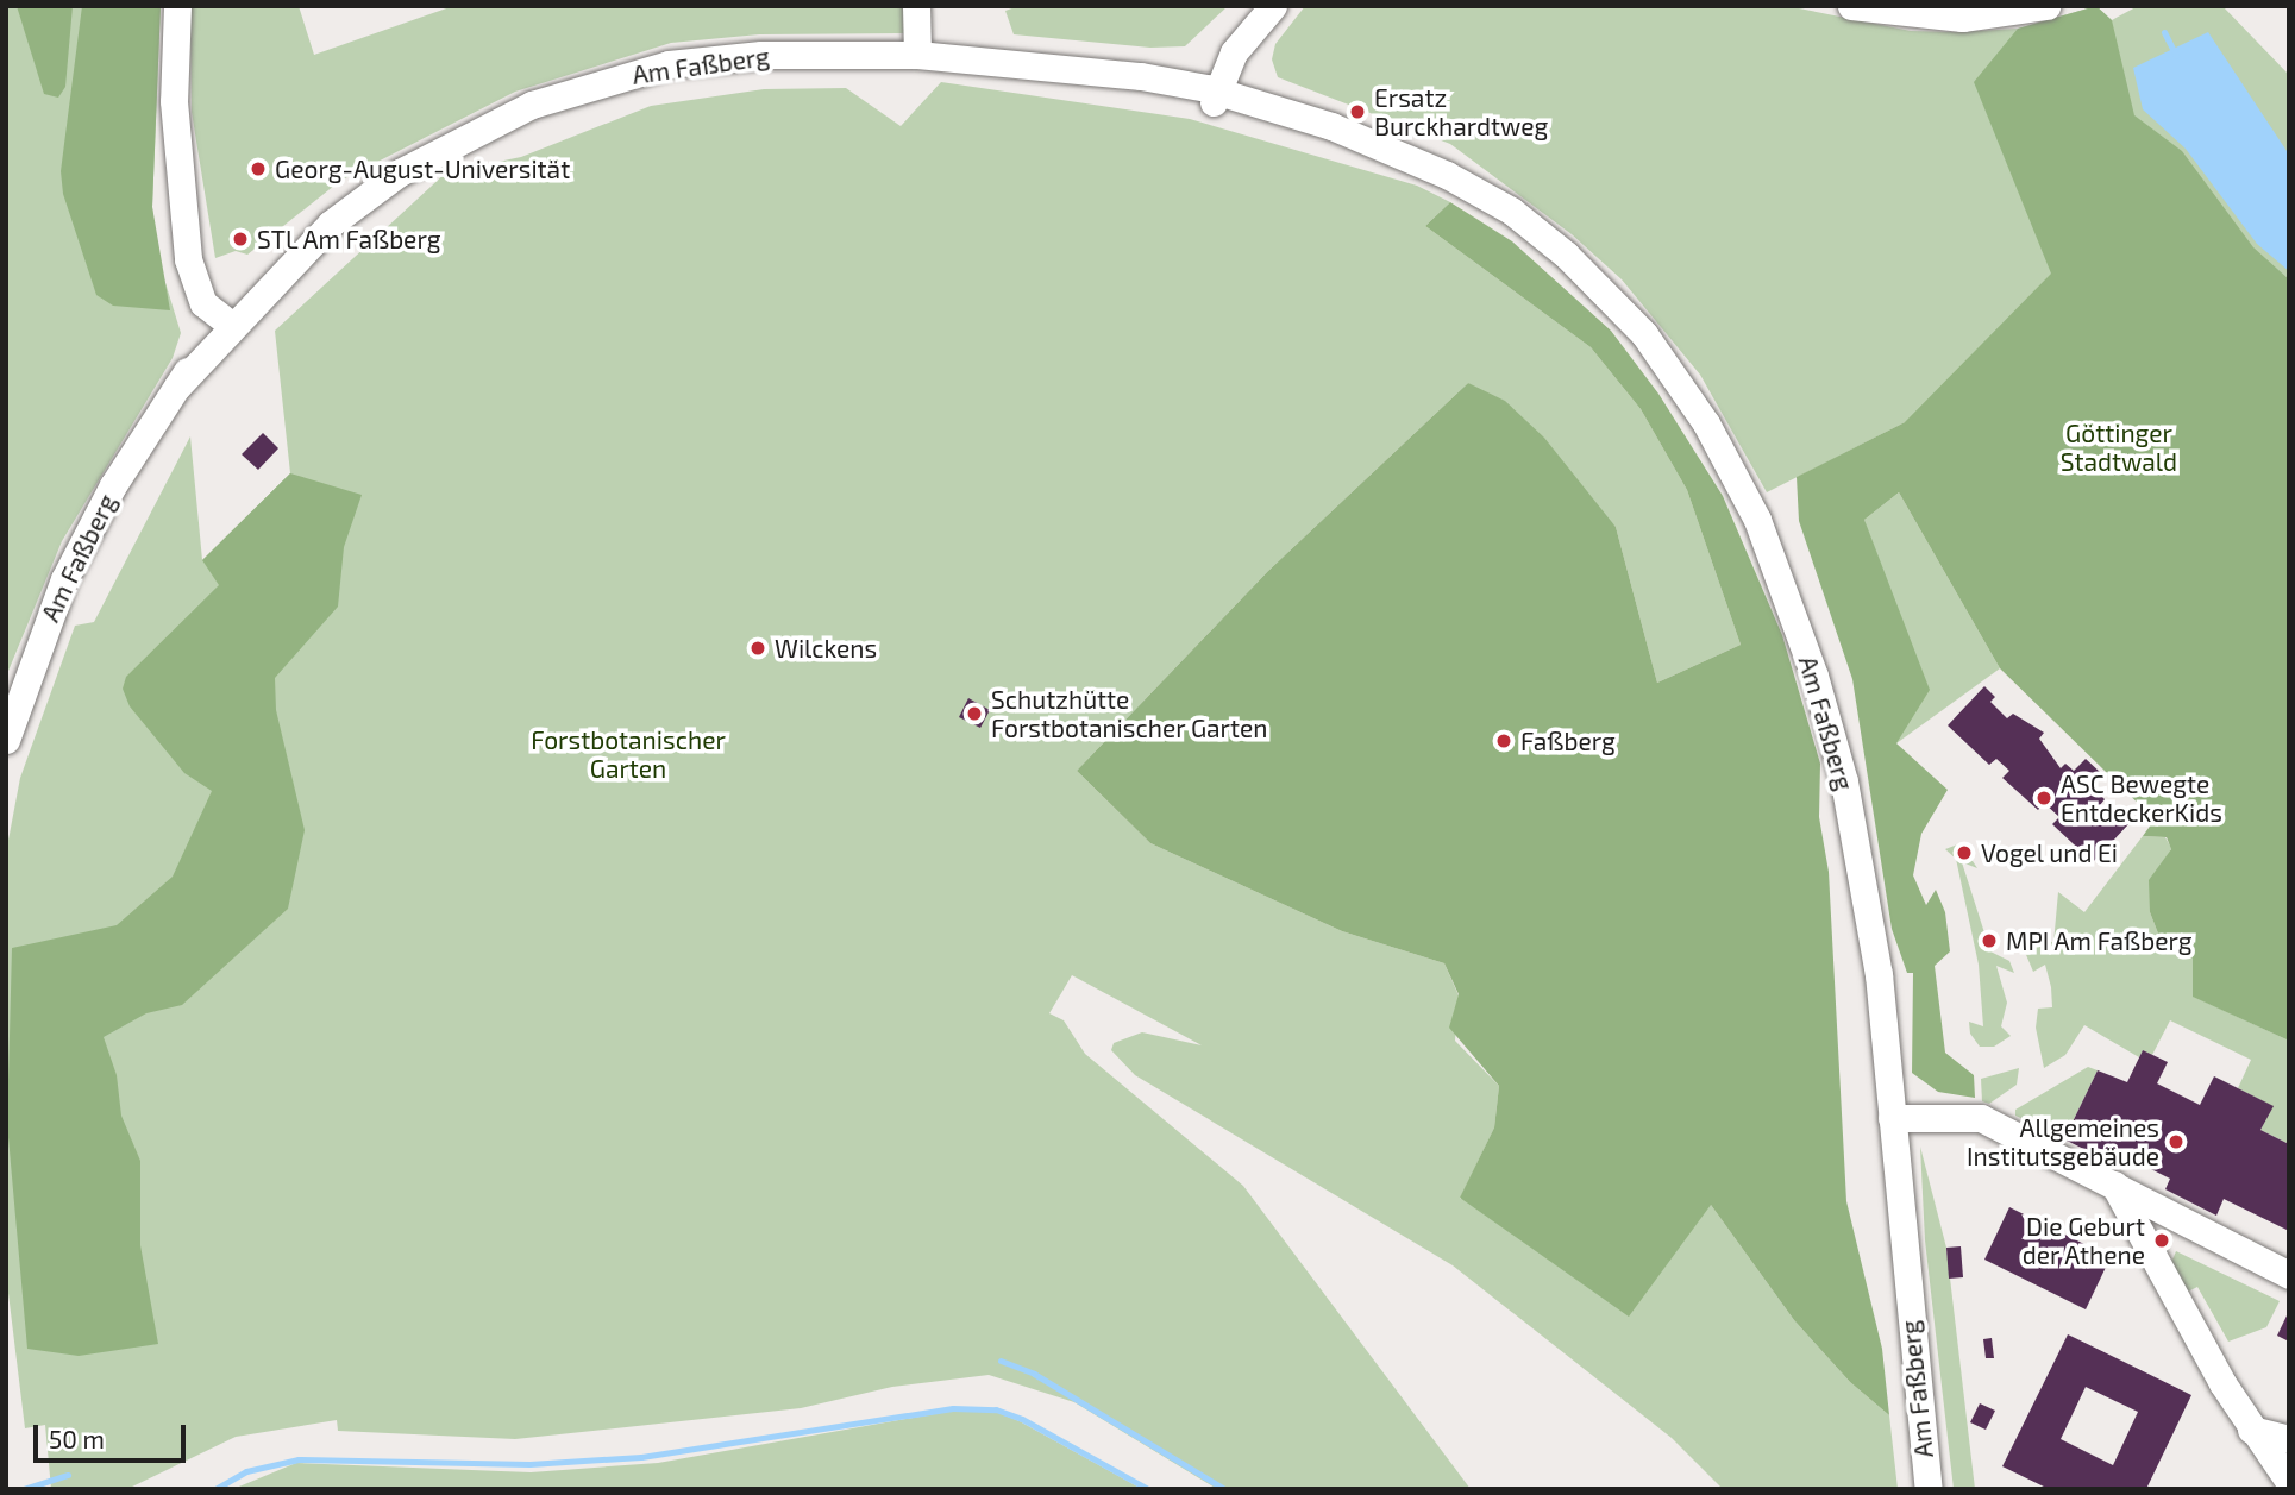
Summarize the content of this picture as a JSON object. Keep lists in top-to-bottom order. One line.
{"streets":{"street":["Am Faßberg"]},"parks":["Göttinger Stadtwald","Forstbotanischer Garten"],"places":["Ersatz Burckhardtweg","Georg-August-Universität","STL Am Faßberg","Wilckens","Schutzhütte Forstbotanischer Garten","Faßberg","ASC Bewegte EntdeckerKids","Vogel und Ei","MPI Am Faßberg","Allgemeines Institutsgebäude","Die Geburt der Athene"],"scale_bar":"50 m"}
